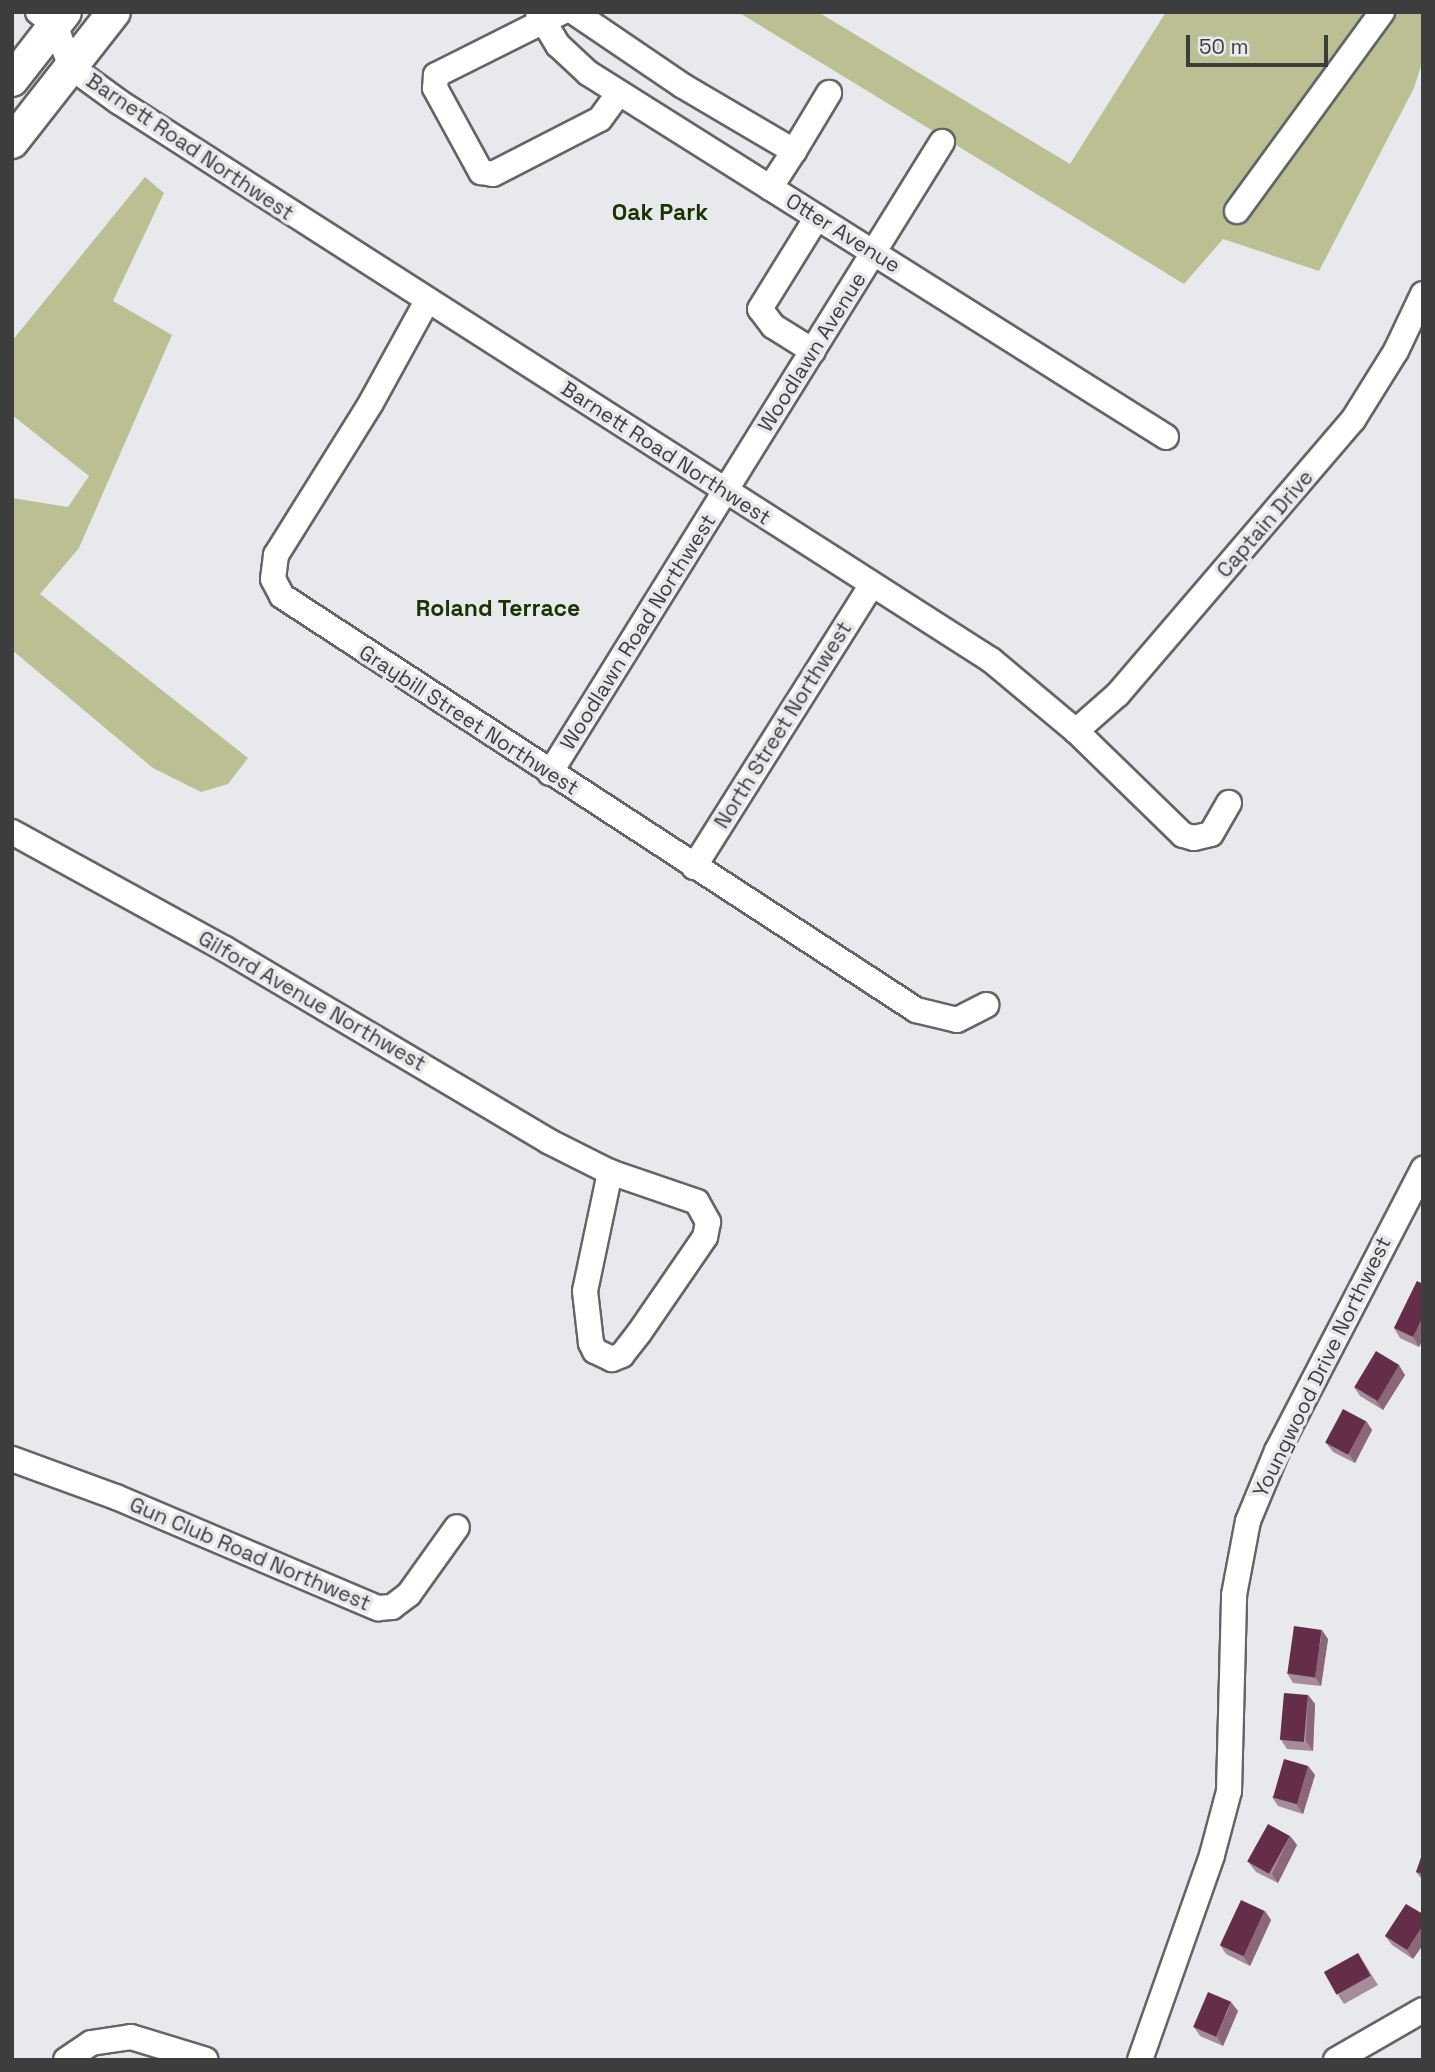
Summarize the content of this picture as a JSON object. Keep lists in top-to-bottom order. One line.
{"streets":{"street":["Barnett Road Northwest","Otter Avenue","Woodlawn Avenue","Captain Drive","Woodlawn Road Northwest","Graybill Street Northwest","North Street Northwest","Gilford Avenue Northwest","Youngwood Drive Northwest","Gun Club Road Northwest"]},"crossings":[["Barnett Road Northwest","Woodlawn Avenue"],["Barnett Road Northwest","Captain Drive"],["Barnett Road Northwest","Woodlawn Road Northwest"],["Barnett Road Northwest","Graybill Street Northwest"],["Barnett Road Northwest","North Street Northwest"],["Otter Avenue","Woodlawn Avenue"],["Woodlawn Avenue","Woodlawn Road Northwest"],["Woodlawn Road Northwest","Graybill Street Northwest"],["Graybill Street Northwest","North Street Northwest"]],"districts":["Oak Park","Roland Terrace"],"scale_bar":"50 m"}
